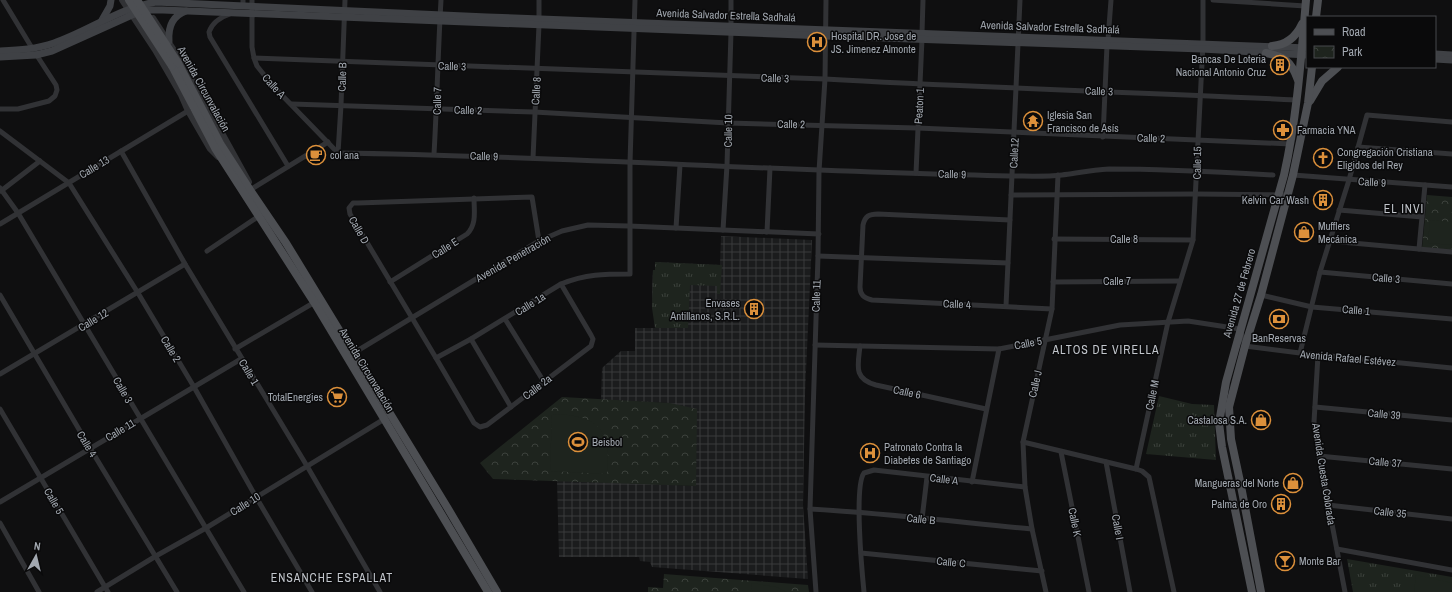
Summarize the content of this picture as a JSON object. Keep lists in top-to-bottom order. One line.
{"streets":{"main road":["Avenida Salvador Estrella Sadhalá","Avenida Circunvalación","Avenida 27 de Febrero"],"street":["Calle 3","Calle B","Calle A","Calle 8","Calle 7","Peaton 1","Calle 2","Calle 10","Calle12","Calle 9","Calle 15","Calle 13","Calle D","Calle E","Avenida Penetración","Calle 11","Calle 1a","Calle 4","Calle 1","Calle 12","Calle 5","Avenida Rafael Estévez","Calle J","Calle 2a","Calle 6","Calle M","Calle 39","Calle 37","Avenida Cuesta Colorada","Calle 35","Calle K","Calle I","Calle C"]},"crossings":[["Avenida Salvador Estrella Sadhalá","Calle B"],["Avenida Salvador Estrella Sadhalá","Calle A"],["Avenida Salvador Estrella Sadhalá","Avenida Circunvalación"],["Avenida Salvador Estrella Sadhalá","Calle 8"],["Avenida Salvador Estrella Sadhalá","Calle 7"],["Avenida Salvador Estrella Sadhalá","Peaton 1"],["Avenida Salvador Estrella Sadhalá","Calle 10"],["Avenida Salvador Estrella Sadhalá","Calle12"],["Avenida Salvador Estrella Sadhalá","Calle 15"],["Avenida Salvador Estrella Sadhalá","Avenida 27 de Febrero"],["Avenida Salvador Estrella Sadhalá","Calle 11"],["Calle 3","Calle B"],["Calle 3","Calle A"],["Calle 3","Calle 8"],["Calle 3","Calle 7"],["Calle 3","Peaton 1"],["Calle 3","Calle 10"],["Calle 3","Calle12"],["Calle 3","Calle 15"],["Calle 3","Calle 13"],["Calle 3","Avenida 27 de Febrero"],["Calle 3","Calle 11"],["Calle 3","Calle 12"],["Calle B","Calle A"],["Calle B","Calle 2"],["Calle B","Calle 9"],["Calle B","Calle 11"],["Calle B","Calle J"],["Calle A","Calle 2"],["Calle A","Calle 9"],["Calle A","Calle J"],["Avenida Circunvalación","Calle 10"],["Avenida Circunvalación","Calle 13"],["Avenida Circunvalación","Avenida Penetración"],["Calle 8","Calle 2"],["Calle 8","Calle 9"],["Calle 8","Calle 15"],["Calle 8","Calle J"],["Calle 7","Calle 2"],["Calle 7","Calle 9"],["Calle 7","Calle 15"],["Calle 7","Calle J"],["Peaton 1","Calle 2"],["Peaton 1","Calle 9"],["Calle 2","Calle 10"],["Calle 2","Calle12"],["Calle 2","Calle 15"],["Calle 2","Calle 13"],["Calle 2","Avenida 27 de Febrero"],["Calle 2","Calle 11"],["Calle 2","Calle 12"],["Calle 10","Calle 9"],["Calle 10","Avenida Penetración"],["Calle 10","Calle 4"],["Calle 10","Calle 1"],["Calle 10","Calle 5"],["Calle12","Calle 9"],["Calle12","Calle 4"],["Calle 9","Calle 15"],["Calle 9","Avenida 27 de Febrero"],["Calle 9","Calle 11"],["Calle 9","Calle J"],["Calle 15","Calle 5"],["Calle 15","Calle M"],["Calle 13","Calle 1"],["Calle D","Calle E"],["Calle D","Avenida Penetración"],["Calle D","Calle 1a"],["Calle D","Calle 2a"],["Avenida Penetración","Calle 11"],["Avenida Penetración","Calle 1a"],["Avenida 27 de Febrero","Calle 1"],["Avenida 27 de Febrero","Calle 5"],["Avenida 27 de Febrero","Avenida Rafael Estévez"],["Calle 11","Calle 4"],["Calle 11","Calle 1"],["Calle 11","Calle 5"],["Calle 1a","Calle 2a"],["Calle 4","Calle 12"],["Calle 4","Calle J"],["Calle 1","Calle 12"],["Calle 5","Calle J"],["Calle 5","Calle 6"],["Calle 5","Calle M"],["Avenida Rafael Estévez","Avenida Cuesta Colorada"],["Calle J","Calle C"],["Calle 39","Avenida Cuesta Colorada"],["Calle 37","Avenida Cuesta Colorada"],["Avenida Cuesta Colorada","Calle 35"]],"districts":["EL INVI","ALTOS DE VIRELLA","ENSANCHE ESPALLAT"],"places":{"hospital":["Hospital DR. Jose de JS. Jimenez Almonte","Patronato Contra la Diabetes de Santiago"],"building":["Bancas De Loteria Nacional Antonio Cruz","Kelvin Car Wash","Envases Antillanos, S.R.L.","Palma de Oro"],"temple":["Iglesia San Francisco de Asís"],"pharmacy":["Farmacia YNA"],"cafe":["col ana"],"church":["Congregación Cristiana Eligidos del Rey"],"shop":["Mufflers Mecánica","Castalosa S.A.","Mangueras del Norte"],"bank":["BanReservas"],"supermarket":["TotalEnergies"],"sports":["Beisbol"],"bar":["Monte Bar"]},"legend":["Road","Park"],"north":"top"}
